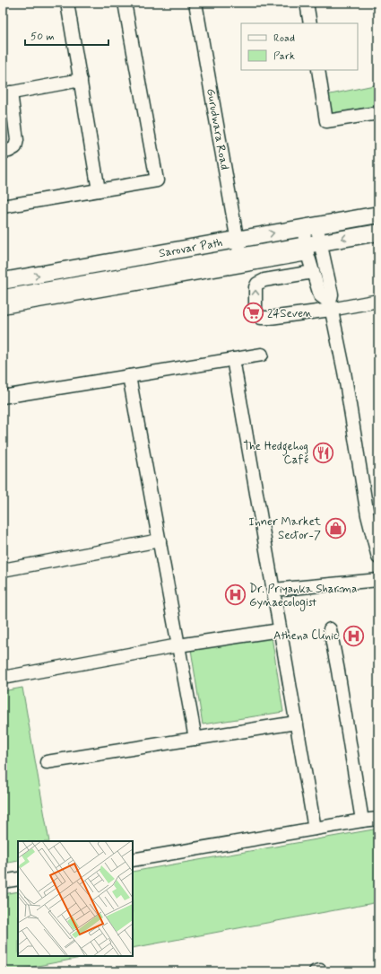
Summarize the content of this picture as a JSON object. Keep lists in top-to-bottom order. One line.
{"streets":{"main road":["Sarovar Path"],"street":["Gurudwara Road"]},"crossings":[["Gurudwara Road","Sarovar Path"]],"places":{"supermarket":["24Seven"],"restaurant":["The Hedgehog Café"],"shop":["Inner Market Sector-7"],"hospital":["Dr. Priyanka Sharma Gynaecologist","Athena Clinic"]},"legend":["Road","Park"],"scale_bar":"50 m"}
